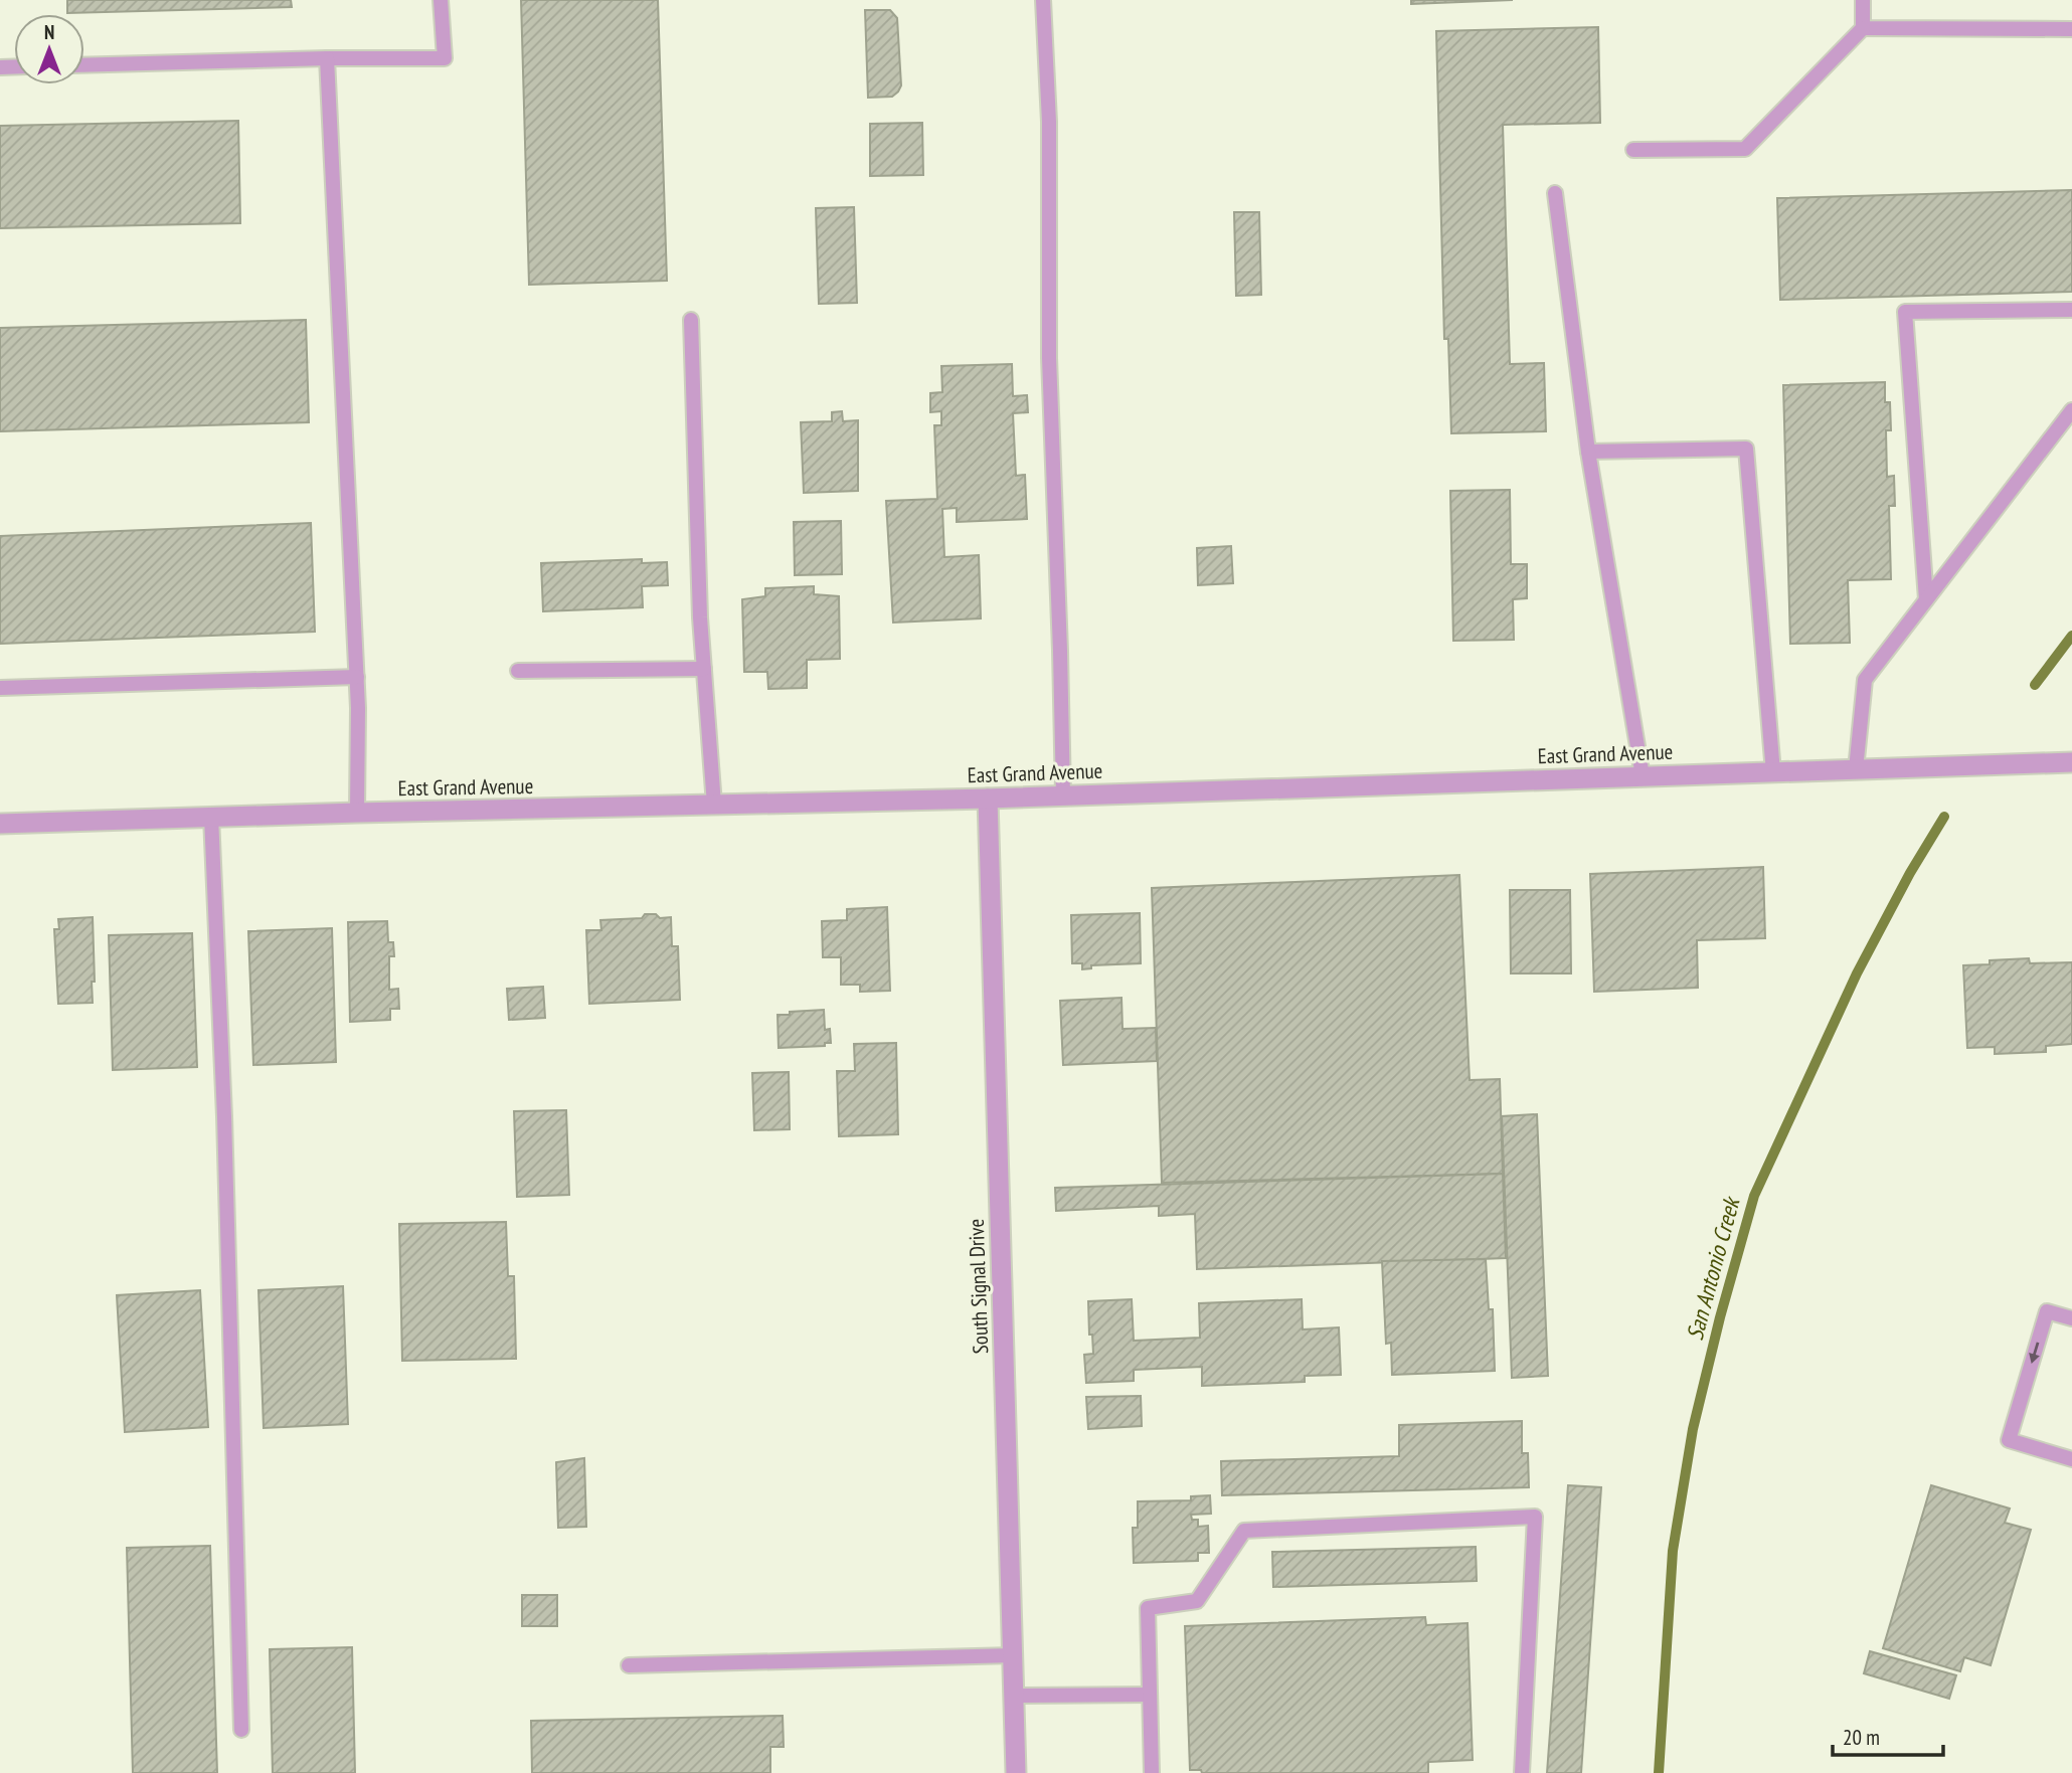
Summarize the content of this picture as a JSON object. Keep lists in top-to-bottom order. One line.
{"streets":{"street":["East Grand Avenue","South Signal Drive"]},"crossings":[["East Grand Avenue","South Signal Drive"]],"water":["San Antonio Creek"],"scale_bar":"20 m","north":"top"}
